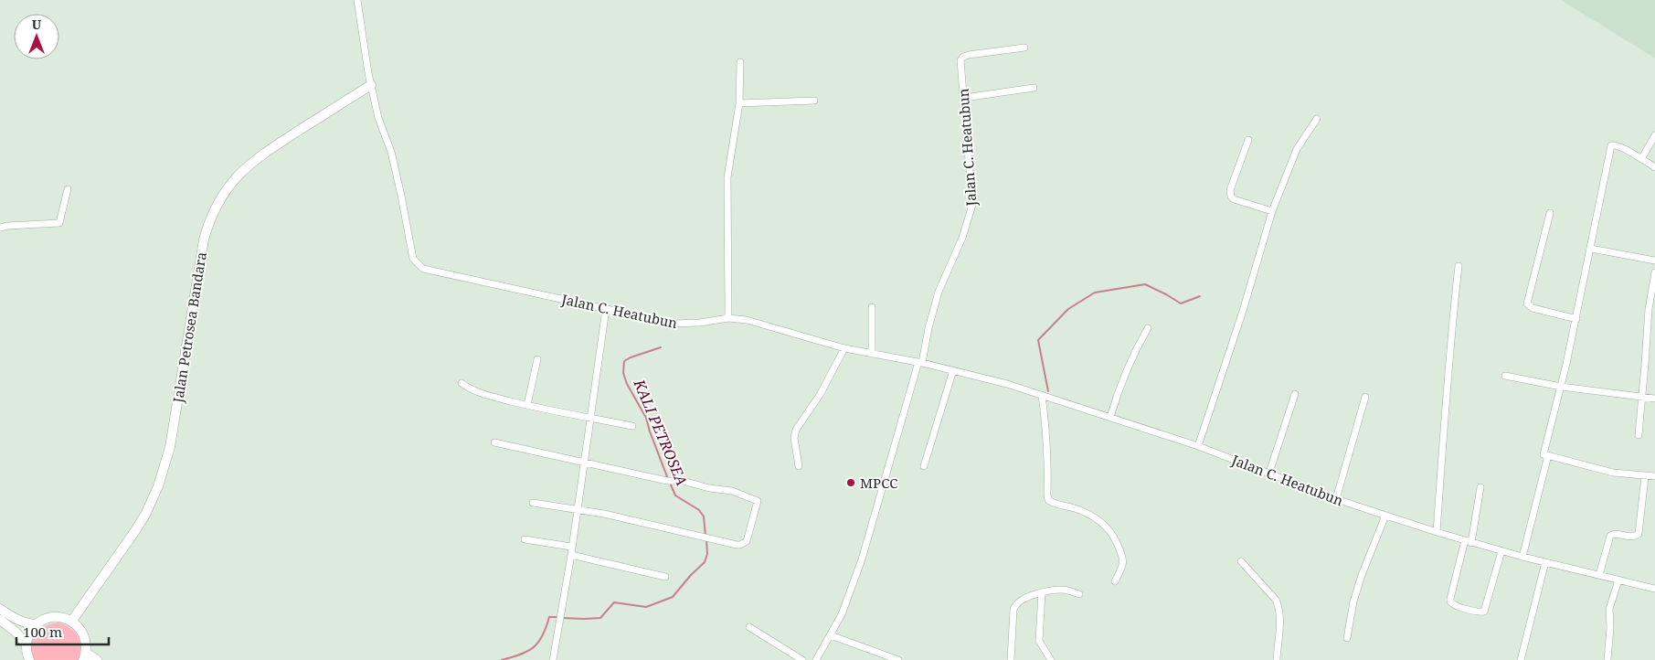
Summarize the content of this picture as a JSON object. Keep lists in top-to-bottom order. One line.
{"streets":{"main road":["Jalan Petrosea Bandara"],"street":["Jalan C. Heatubun"]},"crossings":[["Jalan C. Heatubun","Jalan Petrosea Bandara"]],"water":["KALI PETROSEA"],"places":["MPCC"],"scale_bar":"100 m","north":"top"}
